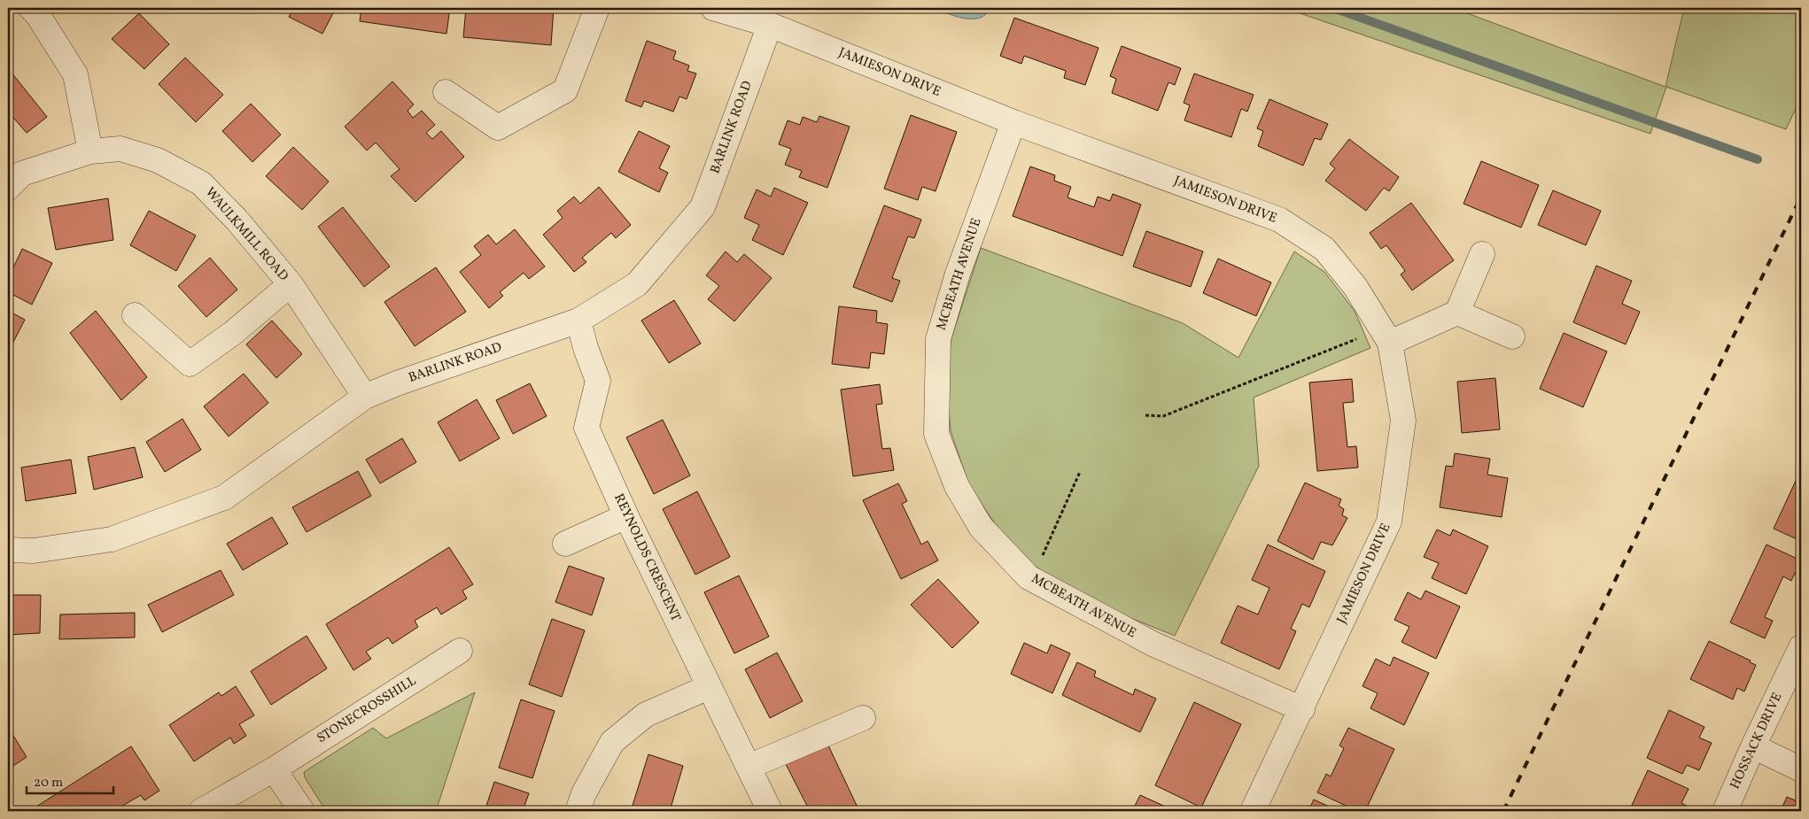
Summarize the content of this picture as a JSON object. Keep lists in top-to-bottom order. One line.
{"streets":{"street":["JAMIESON DRIVE","BARLINK ROAD","WAULKMILL ROAD","MCBEATH AVENUE","REYNOLDS CRESCENT","STONECROSSHILL","HOSSACK DRIVE"]},"crossings":[["JAMIESON DRIVE","BARLINK ROAD"],["JAMIESON DRIVE","MCBEATH AVENUE"],["BARLINK ROAD","WAULKMILL ROAD"],["BARLINK ROAD","REYNOLDS CRESCENT"]],"scale_bar":"20 m"}
